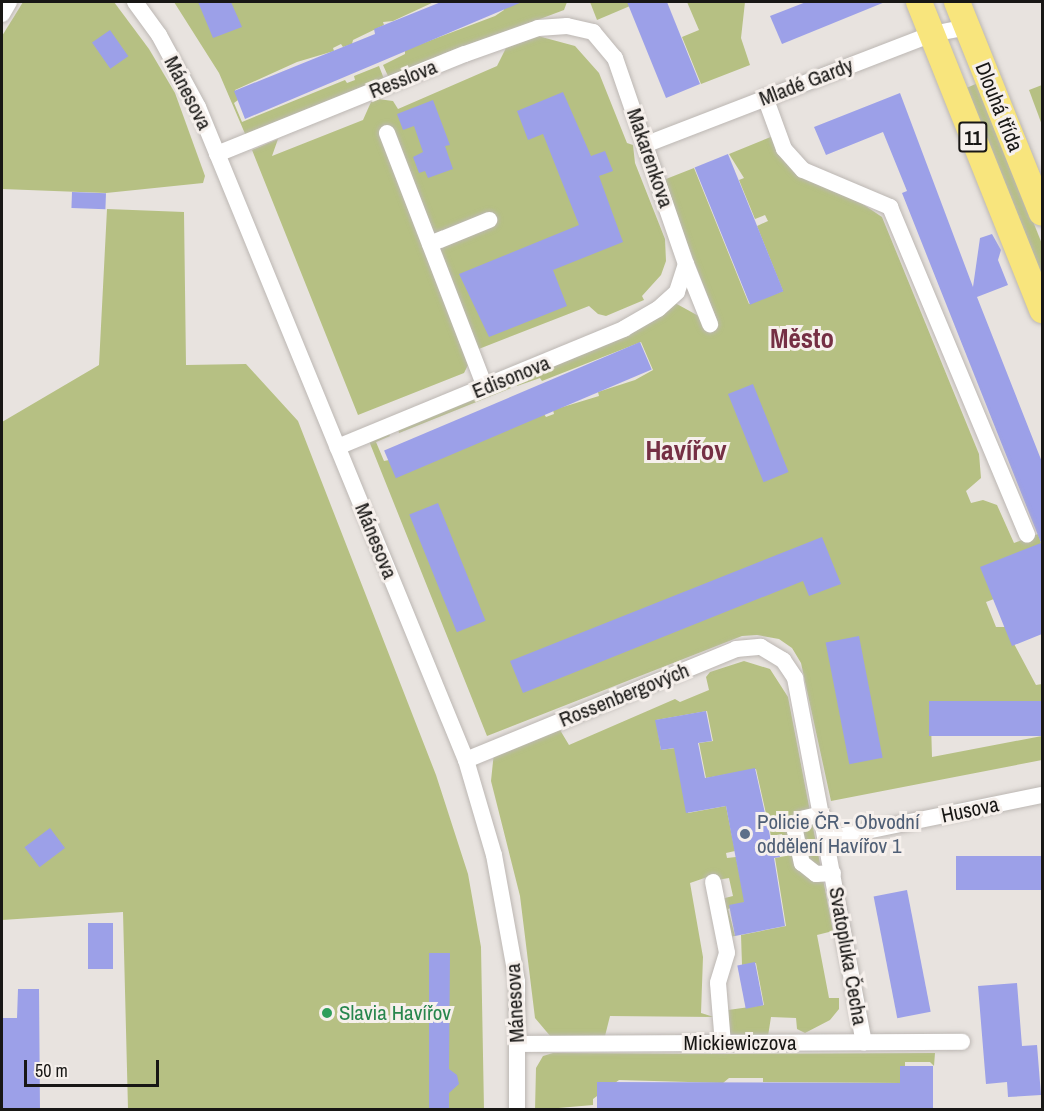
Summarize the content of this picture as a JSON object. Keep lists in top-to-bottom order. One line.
{"streets":{"main road":["Dlouhá třída","11"],"street":["Resslova","Mladé Gardy","Mánesova","Makarenkova","Edisonova","Rossenbergových","Husova","Svatopluka Čecha","Mickiewiczova"]},"crossings":[["Resslova","Mánesova"],["Resslova","Makarenkova"],["Mladé Gardy","Dlouhá třída"],["Mladé Gardy","Makarenkova"],["Mánesova","Edisonova"],["Mánesova","Rossenbergových"],["Mánesova","Mickiewiczova"],["Makarenkova","Edisonova"],["Rossenbergových","Svatopluka Čecha"],["Husova","Svatopluka Čecha"],["Svatopluka Čecha","Mickiewiczova"]],"districts":["Město","Havířov"],"places":["Policie ČR - Obvodní oddělení Havířov 1","Slavia Havířov"],"scale_bar":"50 m"}
